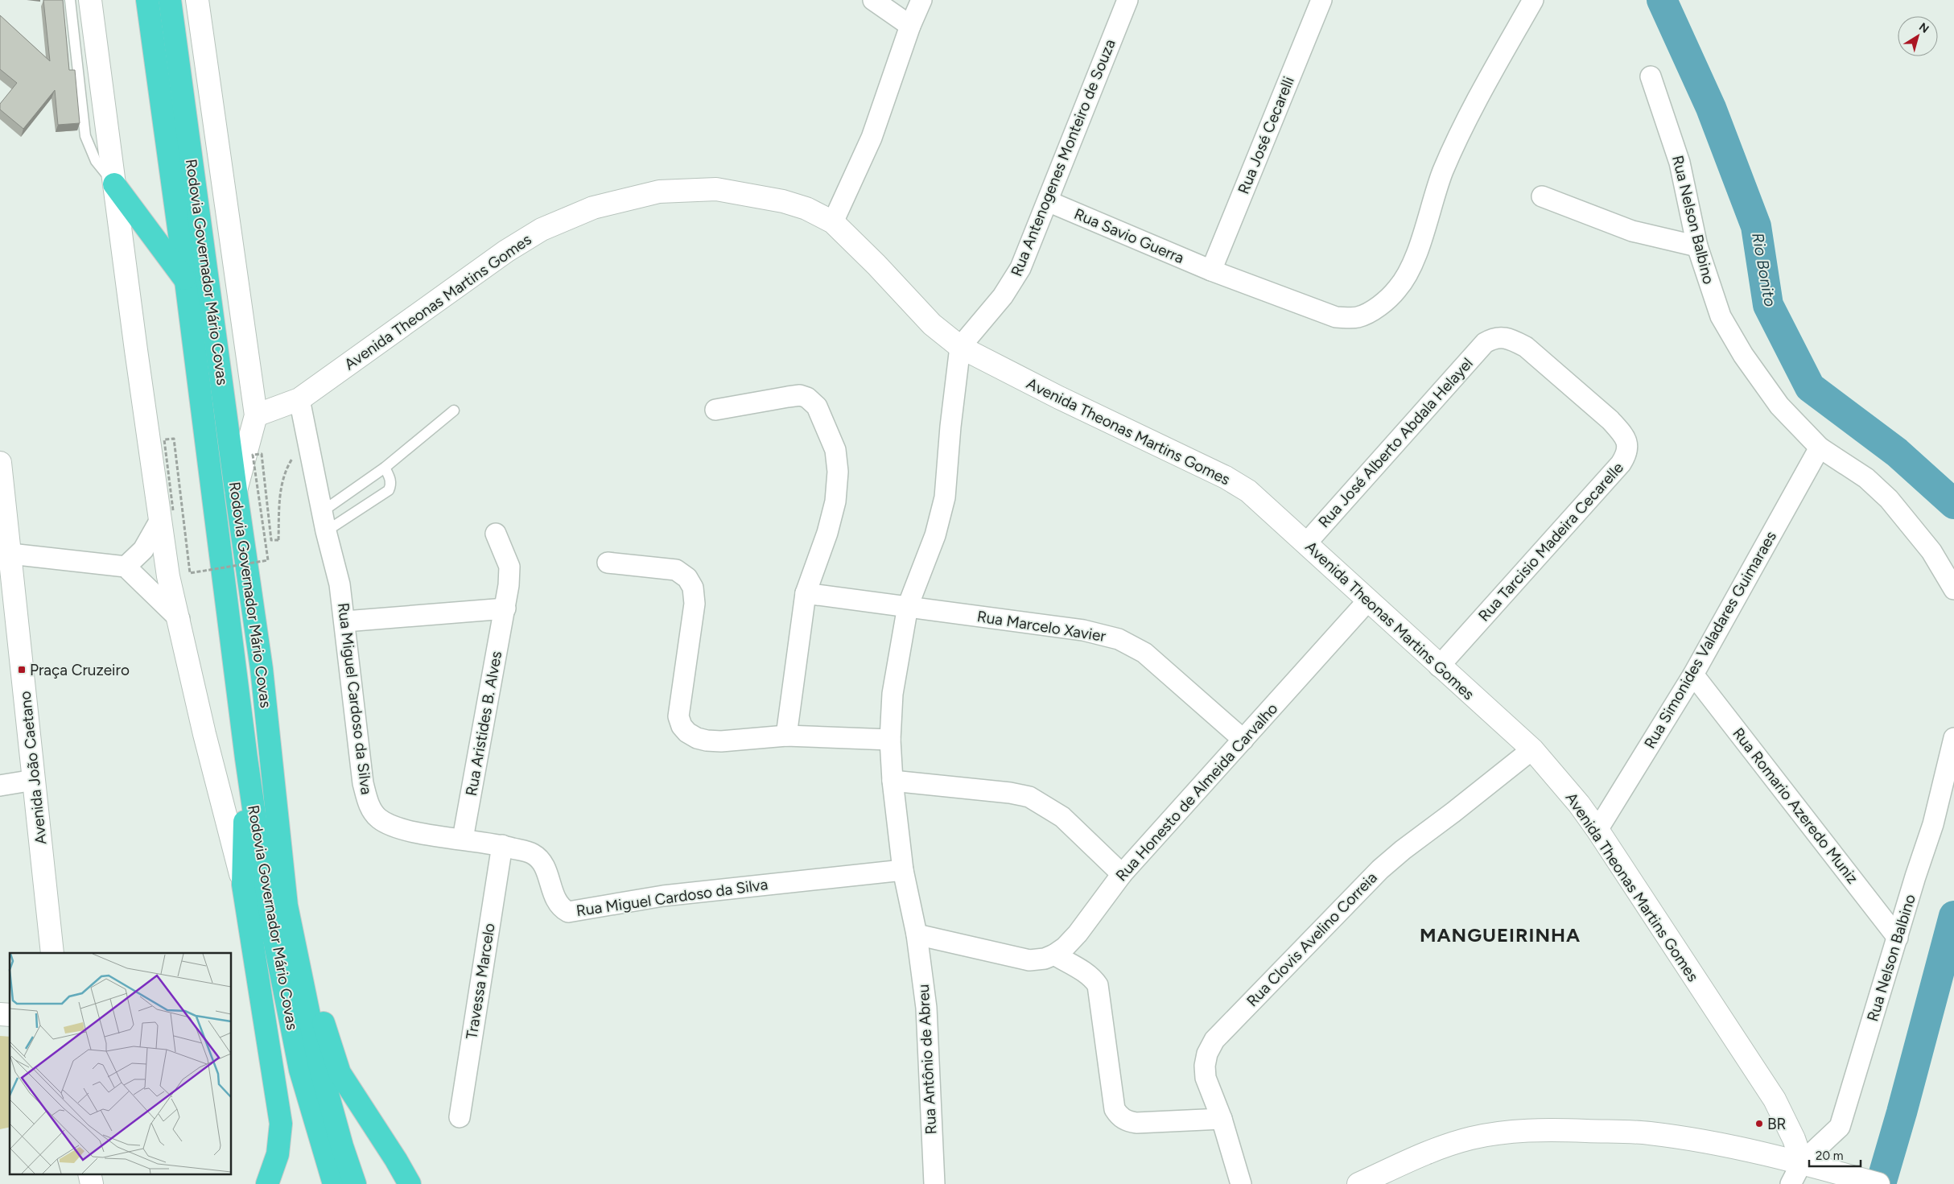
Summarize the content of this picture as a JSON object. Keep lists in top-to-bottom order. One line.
{"streets":{"highway":["Rodovia Governador Mário Covas"],"street":["Rua José Cecarelli","Rua Antenogenes Monteiro de Souza","Rua Nelson Balbino","Rua Savio Guerra","Avenida Theonas Martins Gomes","Rua José Alberto Abdala Helayel","Rua Tarcisio Madeira Cecarelle","Rua Marcelo Xavier","Rua Simonides Valadares Guimaraes","Rua Miguel Cardoso da Silva","Rua Aristides B. Alves","Avenida João Caetano","Rua Honesto de Almeida Carvalho","Rua Romario Azeredo Muniz","Rua Clovis Avelino Correia","Travessa Marcelo","Rua Antônio de Abreu"]},"crossings":[["Rua José Cecarelli","Rua Savio Guerra"],["Rua Antenogenes Monteiro de Souza","Rua Savio Guerra"],["Rua Antenogenes Monteiro de Souza","Avenida Theonas Martins Gomes"],["Rua Antenogenes Monteiro de Souza","Rua Antônio de Abreu"],["Rua Nelson Balbino","Avenida Theonas Martins Gomes"],["Rua Nelson Balbino","Rua Simonides Valadares Guimaraes"],["Rua Nelson Balbino","Rua Romario Azeredo Muniz"],["Avenida Theonas Martins Gomes","Rua José Alberto Abdala Helayel"],["Avenida Theonas Martins Gomes","Rua Tarcisio Madeira Cecarelle"],["Avenida Theonas Martins Gomes","Rua Simonides Valadares Guimaraes"],["Avenida Theonas Martins Gomes","Rua Miguel Cardoso da Silva"],["Avenida Theonas Martins Gomes","Rua Honesto de Almeida Carvalho"],["Avenida Theonas Martins Gomes","Rua Clovis Avelino Correia"],["Avenida Theonas Martins Gomes","Rua Antônio de Abreu"],["Rua José Alberto Abdala Helayel","Rua Tarcisio Madeira Cecarelle"],["Rua Marcelo Xavier","Rua Honesto de Almeida Carvalho"],["Rua Marcelo Xavier","Rua Antônio de Abreu"],["Rua Simonides Valadares Guimaraes","Rua Romario Azeredo Muniz"],["Rua Miguel Cardoso da Silva","Rua Aristides B. Alves"],["Rua Miguel Cardoso da Silva","Travessa Marcelo"],["Rua Miguel Cardoso da Silva","Rua Antônio de Abreu"],["Rua Honesto de Almeida Carvalho","Rua Antônio de Abreu"]],"districts":["MANGUEIRINHA"],"water":["Rio Bonito"],"places":{"transit":["Praça Cruzeiro"],"other":["BR"]},"scale_bar":"20 m","north":"top right"}
